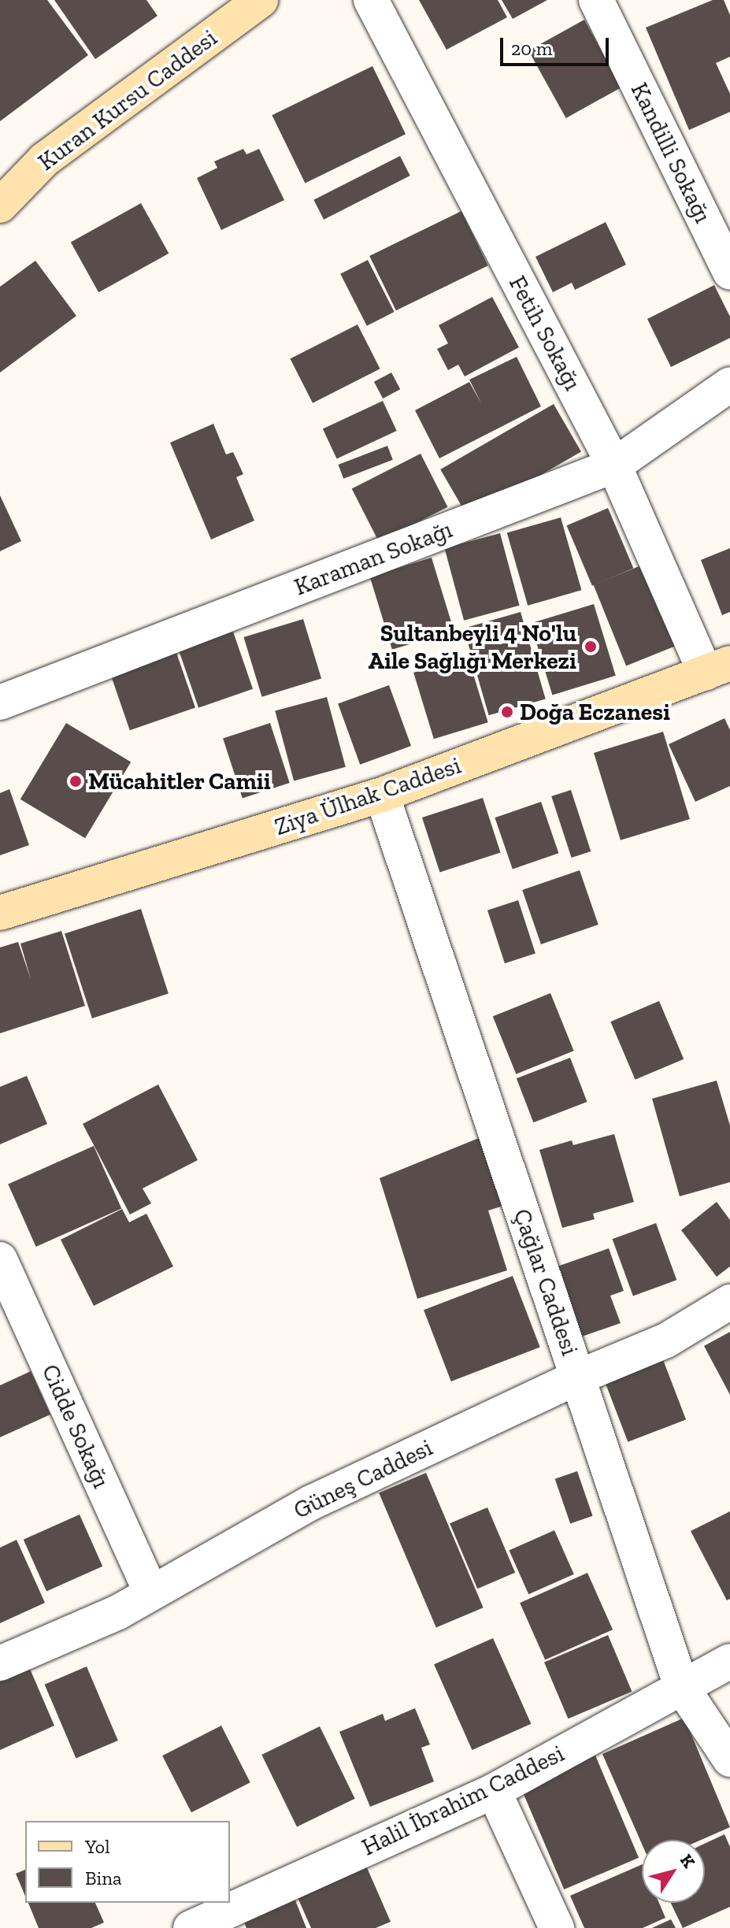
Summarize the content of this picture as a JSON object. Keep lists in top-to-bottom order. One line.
{"streets":{"street":["Kuran Kursu Caddesi","Kandilli Sokağı","Fetih Sokağı","Karaman Sokağı","Ziya Ülhak Caddesi","Çağlar Caddesi","Cidde Sokağı","Güneş Caddesi","Halil İbrahim Caddesi"]},"crossings":[["Fetih Sokağı","Karaman Sokağı"],["Fetih Sokağı","Ziya Ülhak Caddesi"],["Ziya Ülhak Caddesi","Çağlar Caddesi"],["Çağlar Caddesi","Güneş Caddesi"],["Çağlar Caddesi","Halil İbrahim Caddesi"],["Cidde Sokağı","Güneş Caddesi"]],"places":["Sultanbeyli 4 No'lu Aile Sağlığı Merkezi","Doğa Eczanesi","Mücahitler Camii"],"legend":["Yol","Bina"],"scale_bar":"20 m","north":"top right"}
